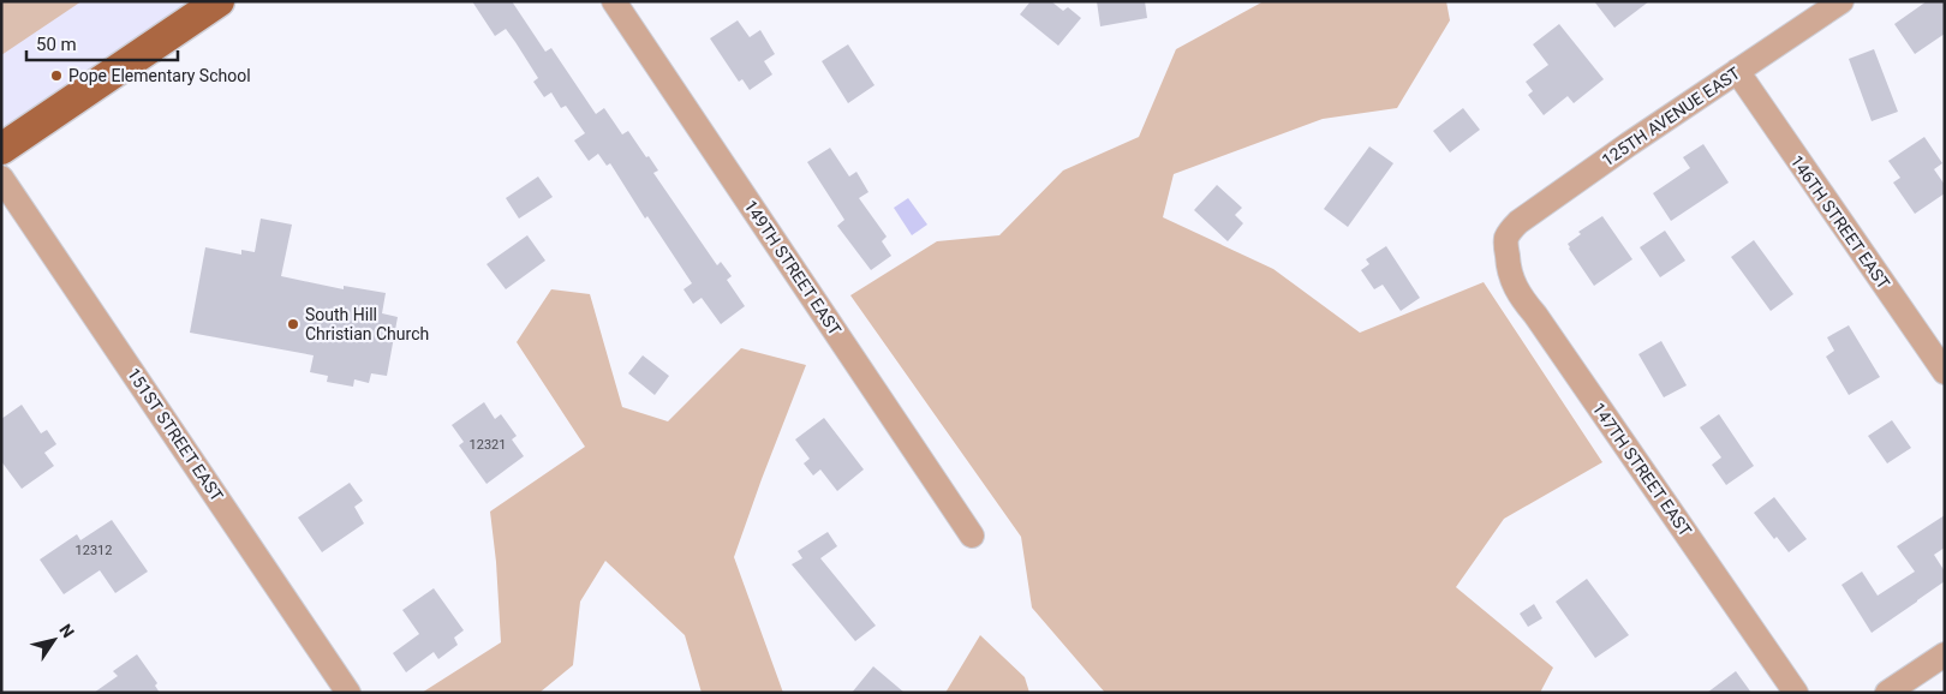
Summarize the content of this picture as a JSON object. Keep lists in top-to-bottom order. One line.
{"streets":{"street":["125TH AVENUE EAST","146TH STREET EAST","149TH STREET EAST","151ST STREET EAST","147TH STREET EAST"]},"crossings":[["125TH AVENUE EAST","146TH STREET EAST"],["125TH AVENUE EAST","147TH STREET EAST"]],"places":["Pope Elementary School","South Hill Christian Church"],"house_numbers":["12321","12312"],"scale_bar":"50 m","north":"top right"}
